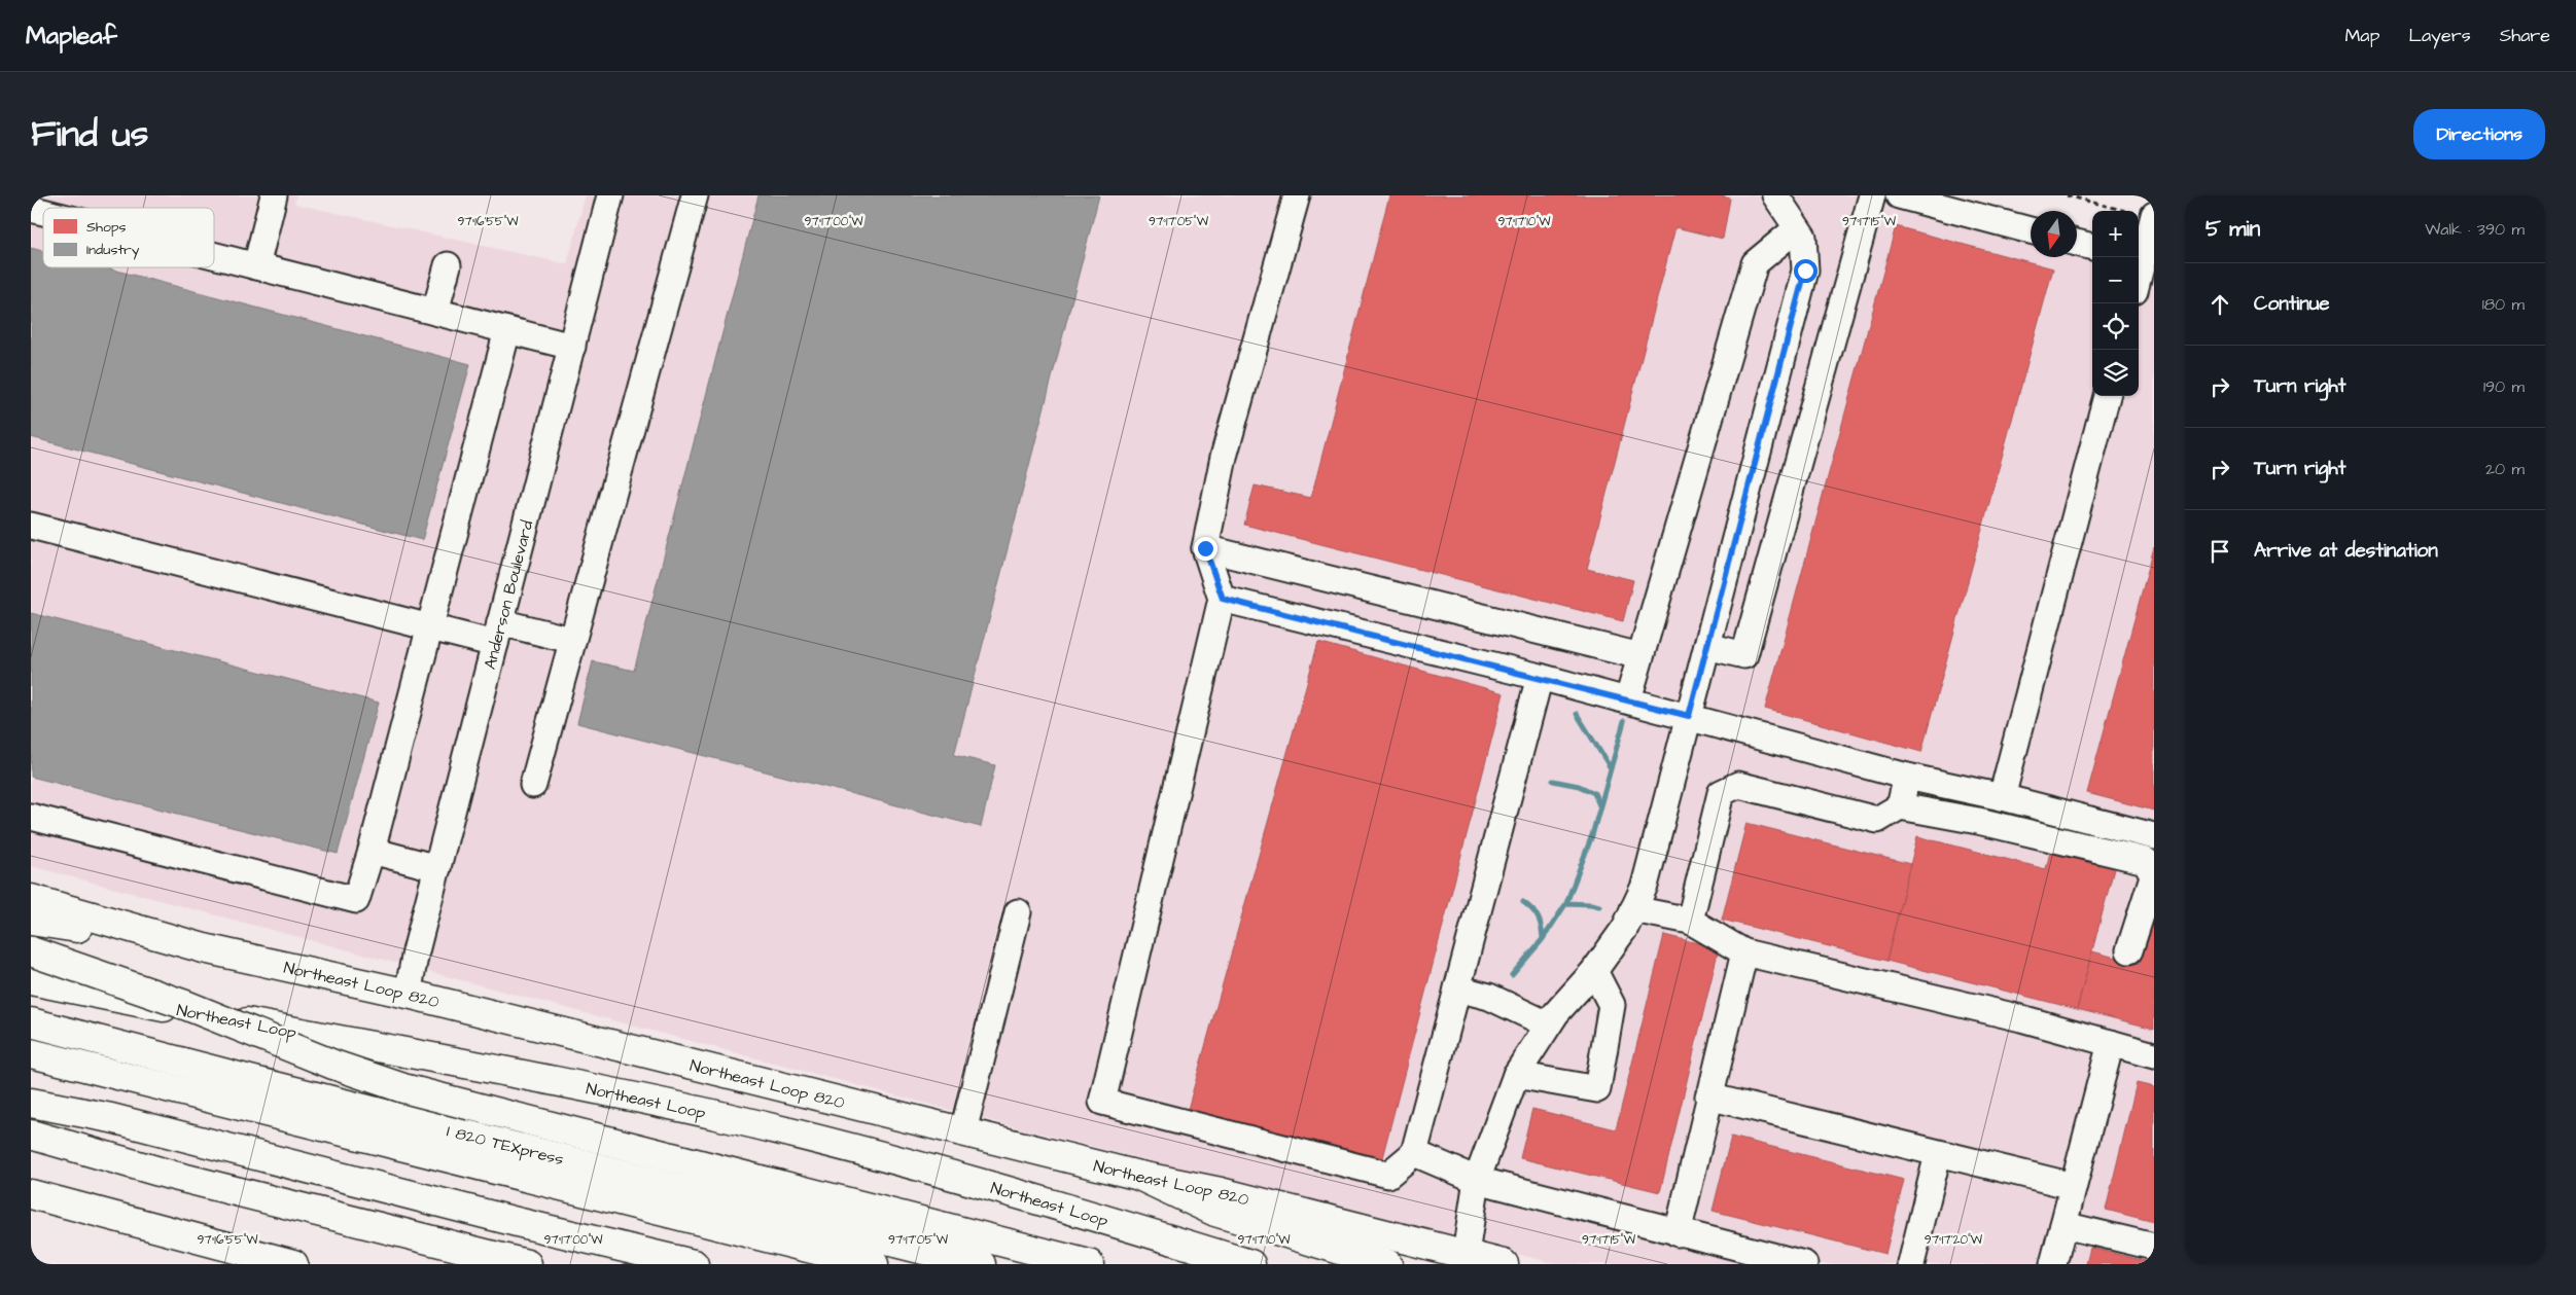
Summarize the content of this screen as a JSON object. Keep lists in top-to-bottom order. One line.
{"streets":{"main road":["Northeast Loop 820","Northeast Loop","I 820 TEXpress"],"street":["Anderson Boulevard"]},"crossings":[["Anderson Boulevard","Northeast Loop 820"]],"legend":["Shops","Industry"],"north":"bottom","page":{"header":"Mapleaf","nav":["Map","Layers","Share"],"title":"Find us","buttons":"Directions","heading":["5 min","Walk · 390 m"],"map_buttons":["+","−"],"list":[["Continue","180 m"],["Turn right","190 m"],["Turn right","20 m"],"Arrive at destination"]},"coordinates":["97°16'55\"W","97°17'00\"W","97°17'05\"W","97°17'10\"W","97°17'15\"W","97°17'20\"W"]}
